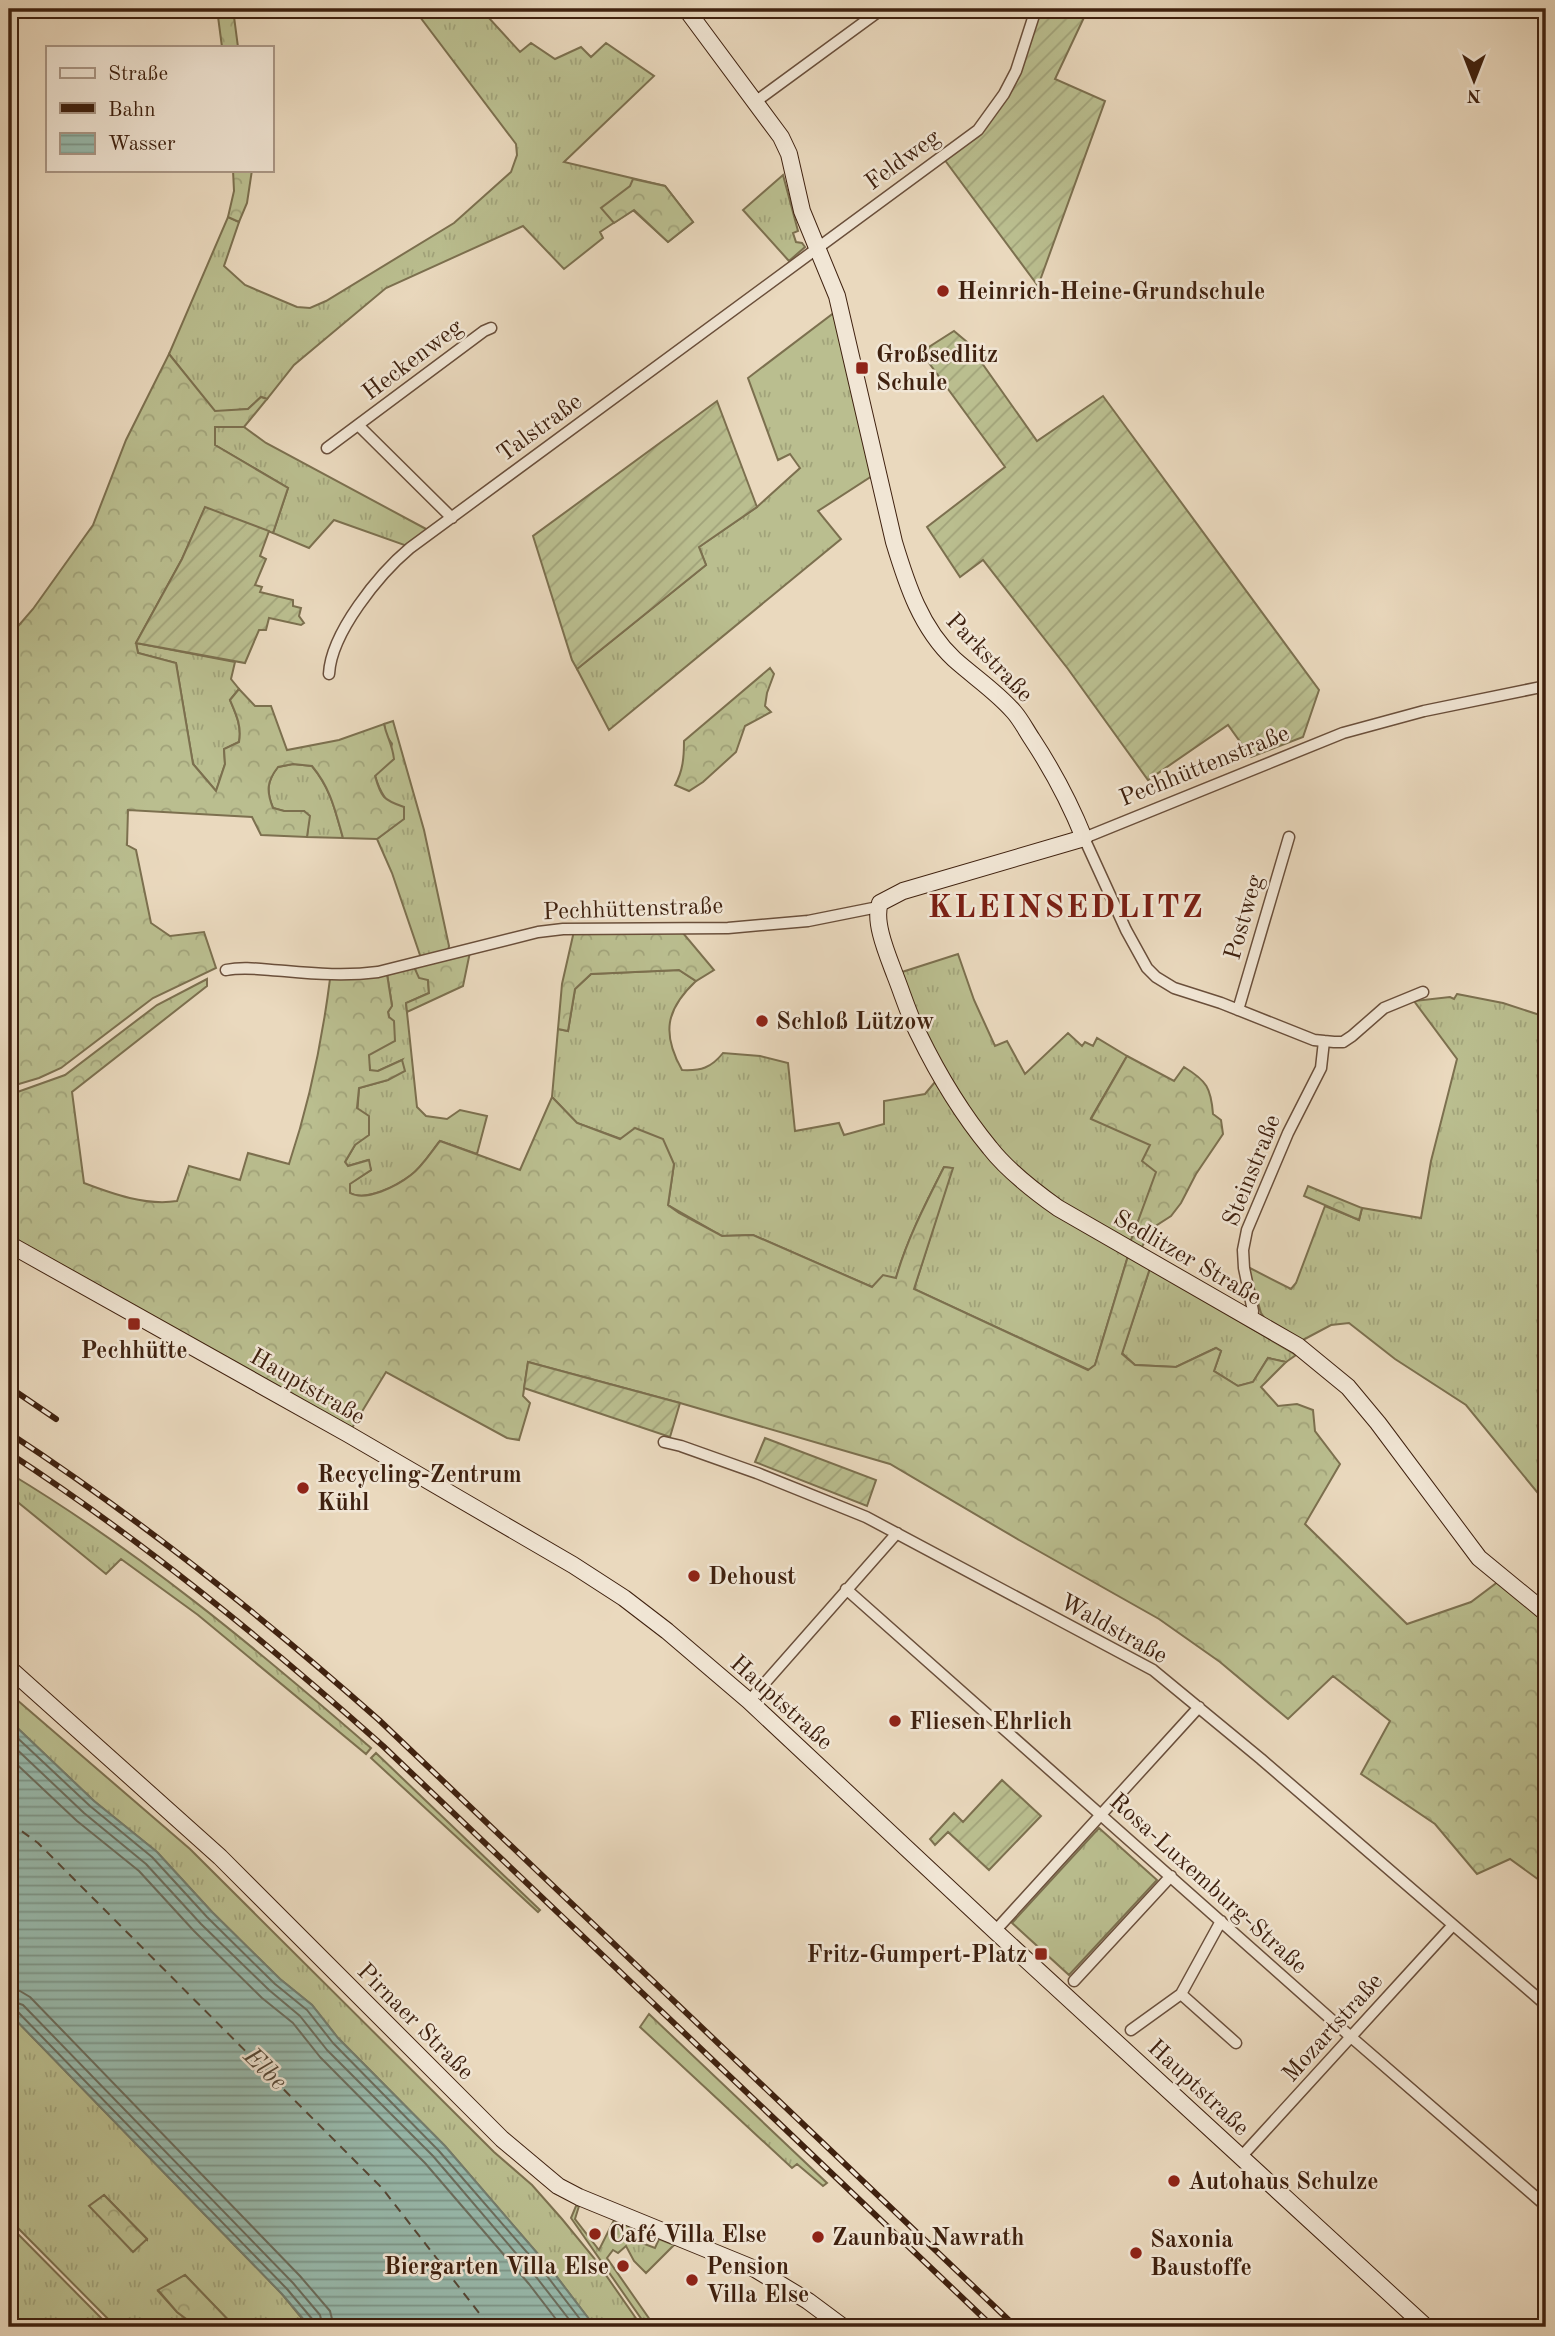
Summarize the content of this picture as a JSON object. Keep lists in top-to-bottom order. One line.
{"streets":{"street":["Feldweg","Heckenweg","Talstraße","Parkstraße","Pechhüttenstraße","Postweg","Steinstraße","Sedlitzer Straße","Hauptstraße","Waldstraße","Rosa-Luxemburg-Straße","Pirnaer Straße","Mozartstraße"]},"crossings":[["Feldweg","Talstraße"],["Feldweg","Parkstraße"],["Heckenweg","Talstraße"],["Talstraße","Parkstraße"],["Parkstraße","Pechhüttenstraße"],["Parkstraße","Postweg"],["Parkstraße","Steinstraße"],["Pechhüttenstraße","Sedlitzer Straße"],["Steinstraße","Sedlitzer Straße"],["Hauptstraße","Mozartstraße"],["Waldstraße","Mozartstraße"],["Rosa-Luxemburg-Straße","Mozartstraße"]],"districts":["KLEINSEDLITZ"],"water":["Elbe"],"places":{"other":["Heinrich-Heine-Grundschule","Schloß Lützow","Recycling-Zentrum Kühl","Dehoust","Fliesen Ehrlich","Autohaus Schulze","Café Villa Else","Zaunbau Nawrath","Saxonia Baustoffe","Biergarten Villa Else","Pension Villa Else"],"transit":["Großsedlitz Schule","Pechhütte","Fritz-Gumpert-Platz"]},"legend":["Straße","Bahn","Wasser"],"north":"bottom"}
